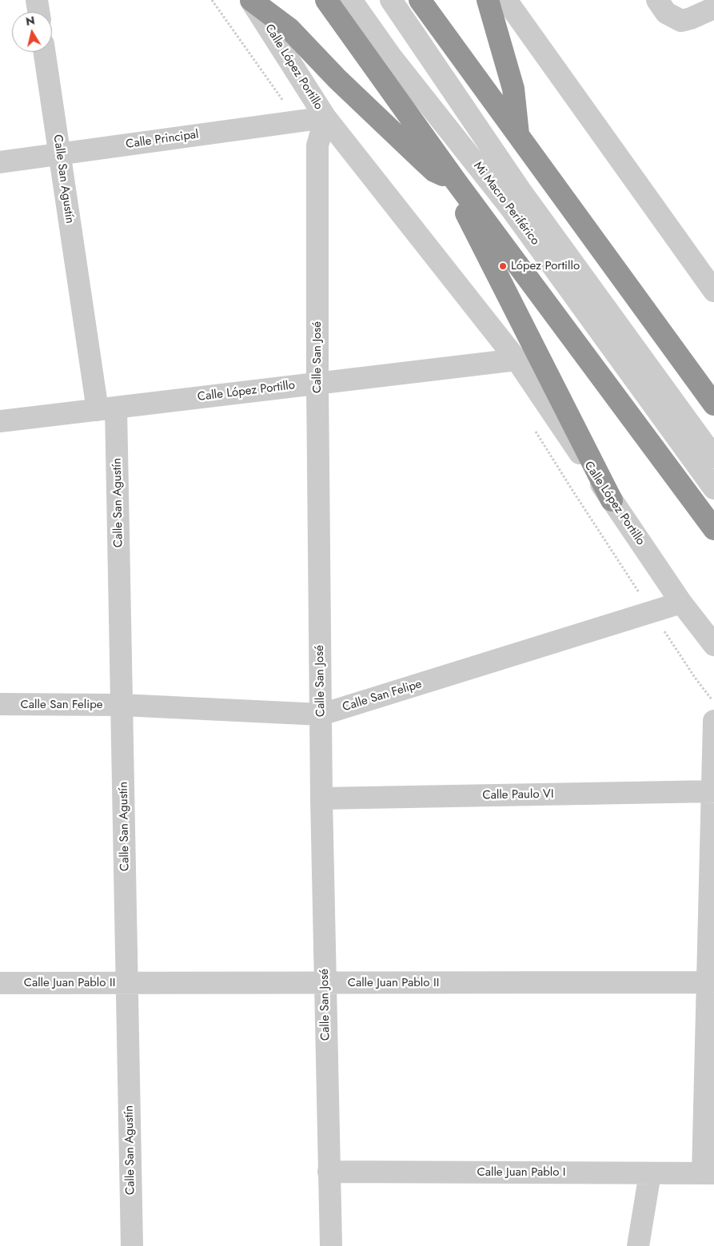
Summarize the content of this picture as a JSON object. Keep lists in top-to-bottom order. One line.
{"streets":{"street":["Calle López Portillo","Calle Principal","Calle San Agustín","Mi Macro Periférico","Calle San José","Calle San Felipe","Calle Paulo VI","Calle Juan Pablo II","Calle Juan Pablo I"]},"crossings":[["Calle López Portillo","Calle Principal"],["Calle López Portillo","Calle San Agustín"],["Calle López Portillo","Calle San José"],["Calle López Portillo","Calle San Felipe"],["Calle Principal","Calle San Agustín"],["Calle Principal","Calle San José"],["Calle San Agustín","Calle San Felipe"],["Calle San Agustín","Calle Juan Pablo II"],["Calle San José","Calle San Felipe"],["Calle San José","Calle Paulo VI"],["Calle San José","Calle Juan Pablo II"],["Calle San José","Calle Juan Pablo I"]],"places":["López Portillo"],"north":"top"}
